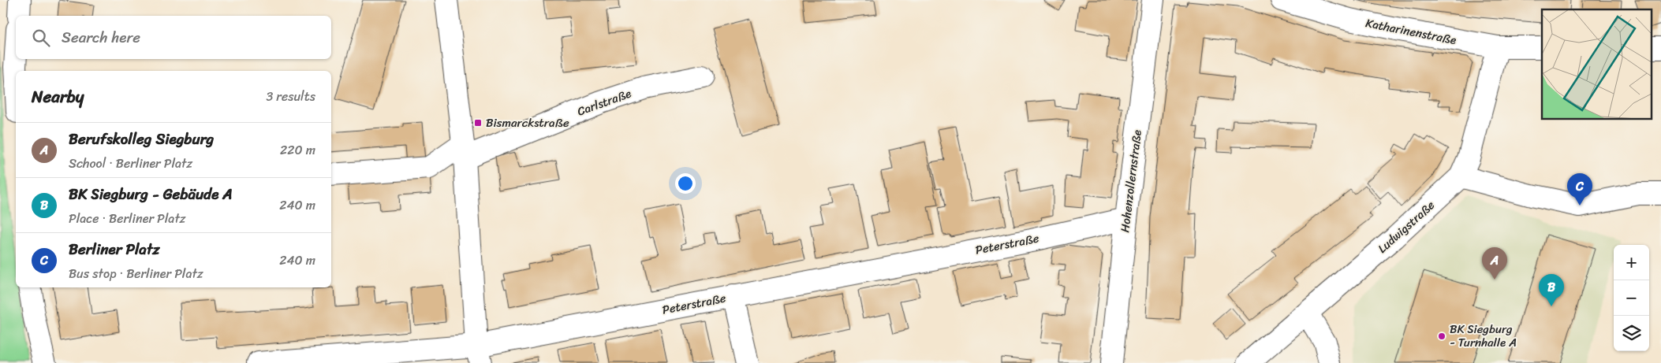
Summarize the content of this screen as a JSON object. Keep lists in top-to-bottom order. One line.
{"streets":{"street":["Katharinenstraße","Carlstraße","Hohenzollernstraße","Ludwigstraße","Peterstraße"]},"crossings":[["Katharinenstraße","Ludwigstraße"],["Hohenzollernstraße","Peterstraße"]],"places":{"transit":["Bismarckstraße"],"other":["BK Siegburg - Turnhalle A"]},"page":{"search":"Search here","heading":["Nearby","3 results"],"list":[{"mark":"A","name":"Berufskolleg Siegburg","note":"School · Berliner Platz","value":"220 m"},{"mark":"B","name":"BK Siegburg - Gebäude A","note":"Place · Berliner Platz","value":"240 m"},{"mark":"C","name":"Berliner Platz","note":"Bus stop · Berliner Platz","value":"240 m"}],"pins":["C","A","B"],"map_buttons":["+","−"]}}
